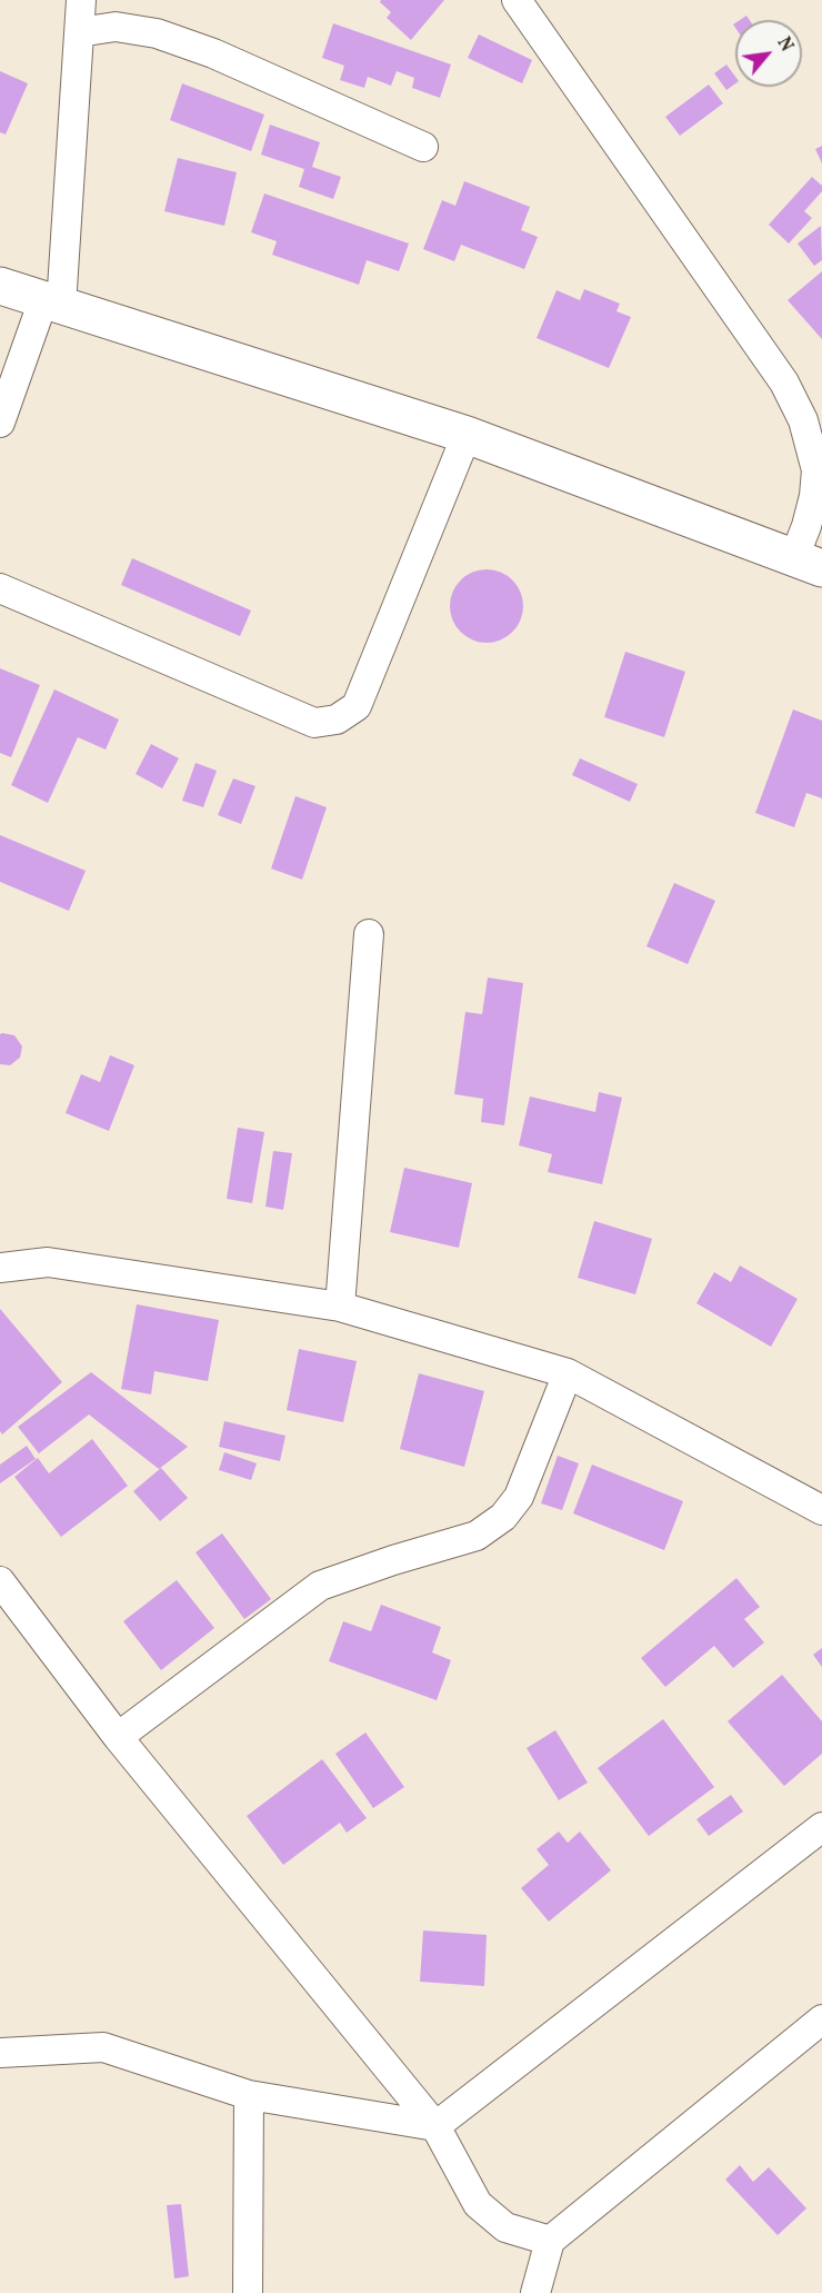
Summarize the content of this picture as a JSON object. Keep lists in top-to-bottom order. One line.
{"north":"top right"}
